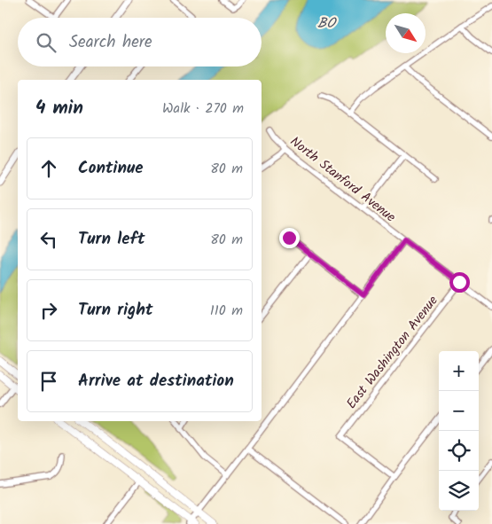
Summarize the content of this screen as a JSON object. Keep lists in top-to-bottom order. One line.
{"streets":{"street":["North Stanford Avenue","East Washington Avenue"]},"crossings":[["North Stanford Avenue","East Washington Avenue"]],"water":["BO"],"north":"bottom right","page":{"search":"Search here","heading":["4 min","Walk · 270 m"],"list":[["Continue","80 m"],["Turn left","80 m"],["Turn right","110 m"],"Arrive at destination"],"map_buttons":["+","−"]}}
